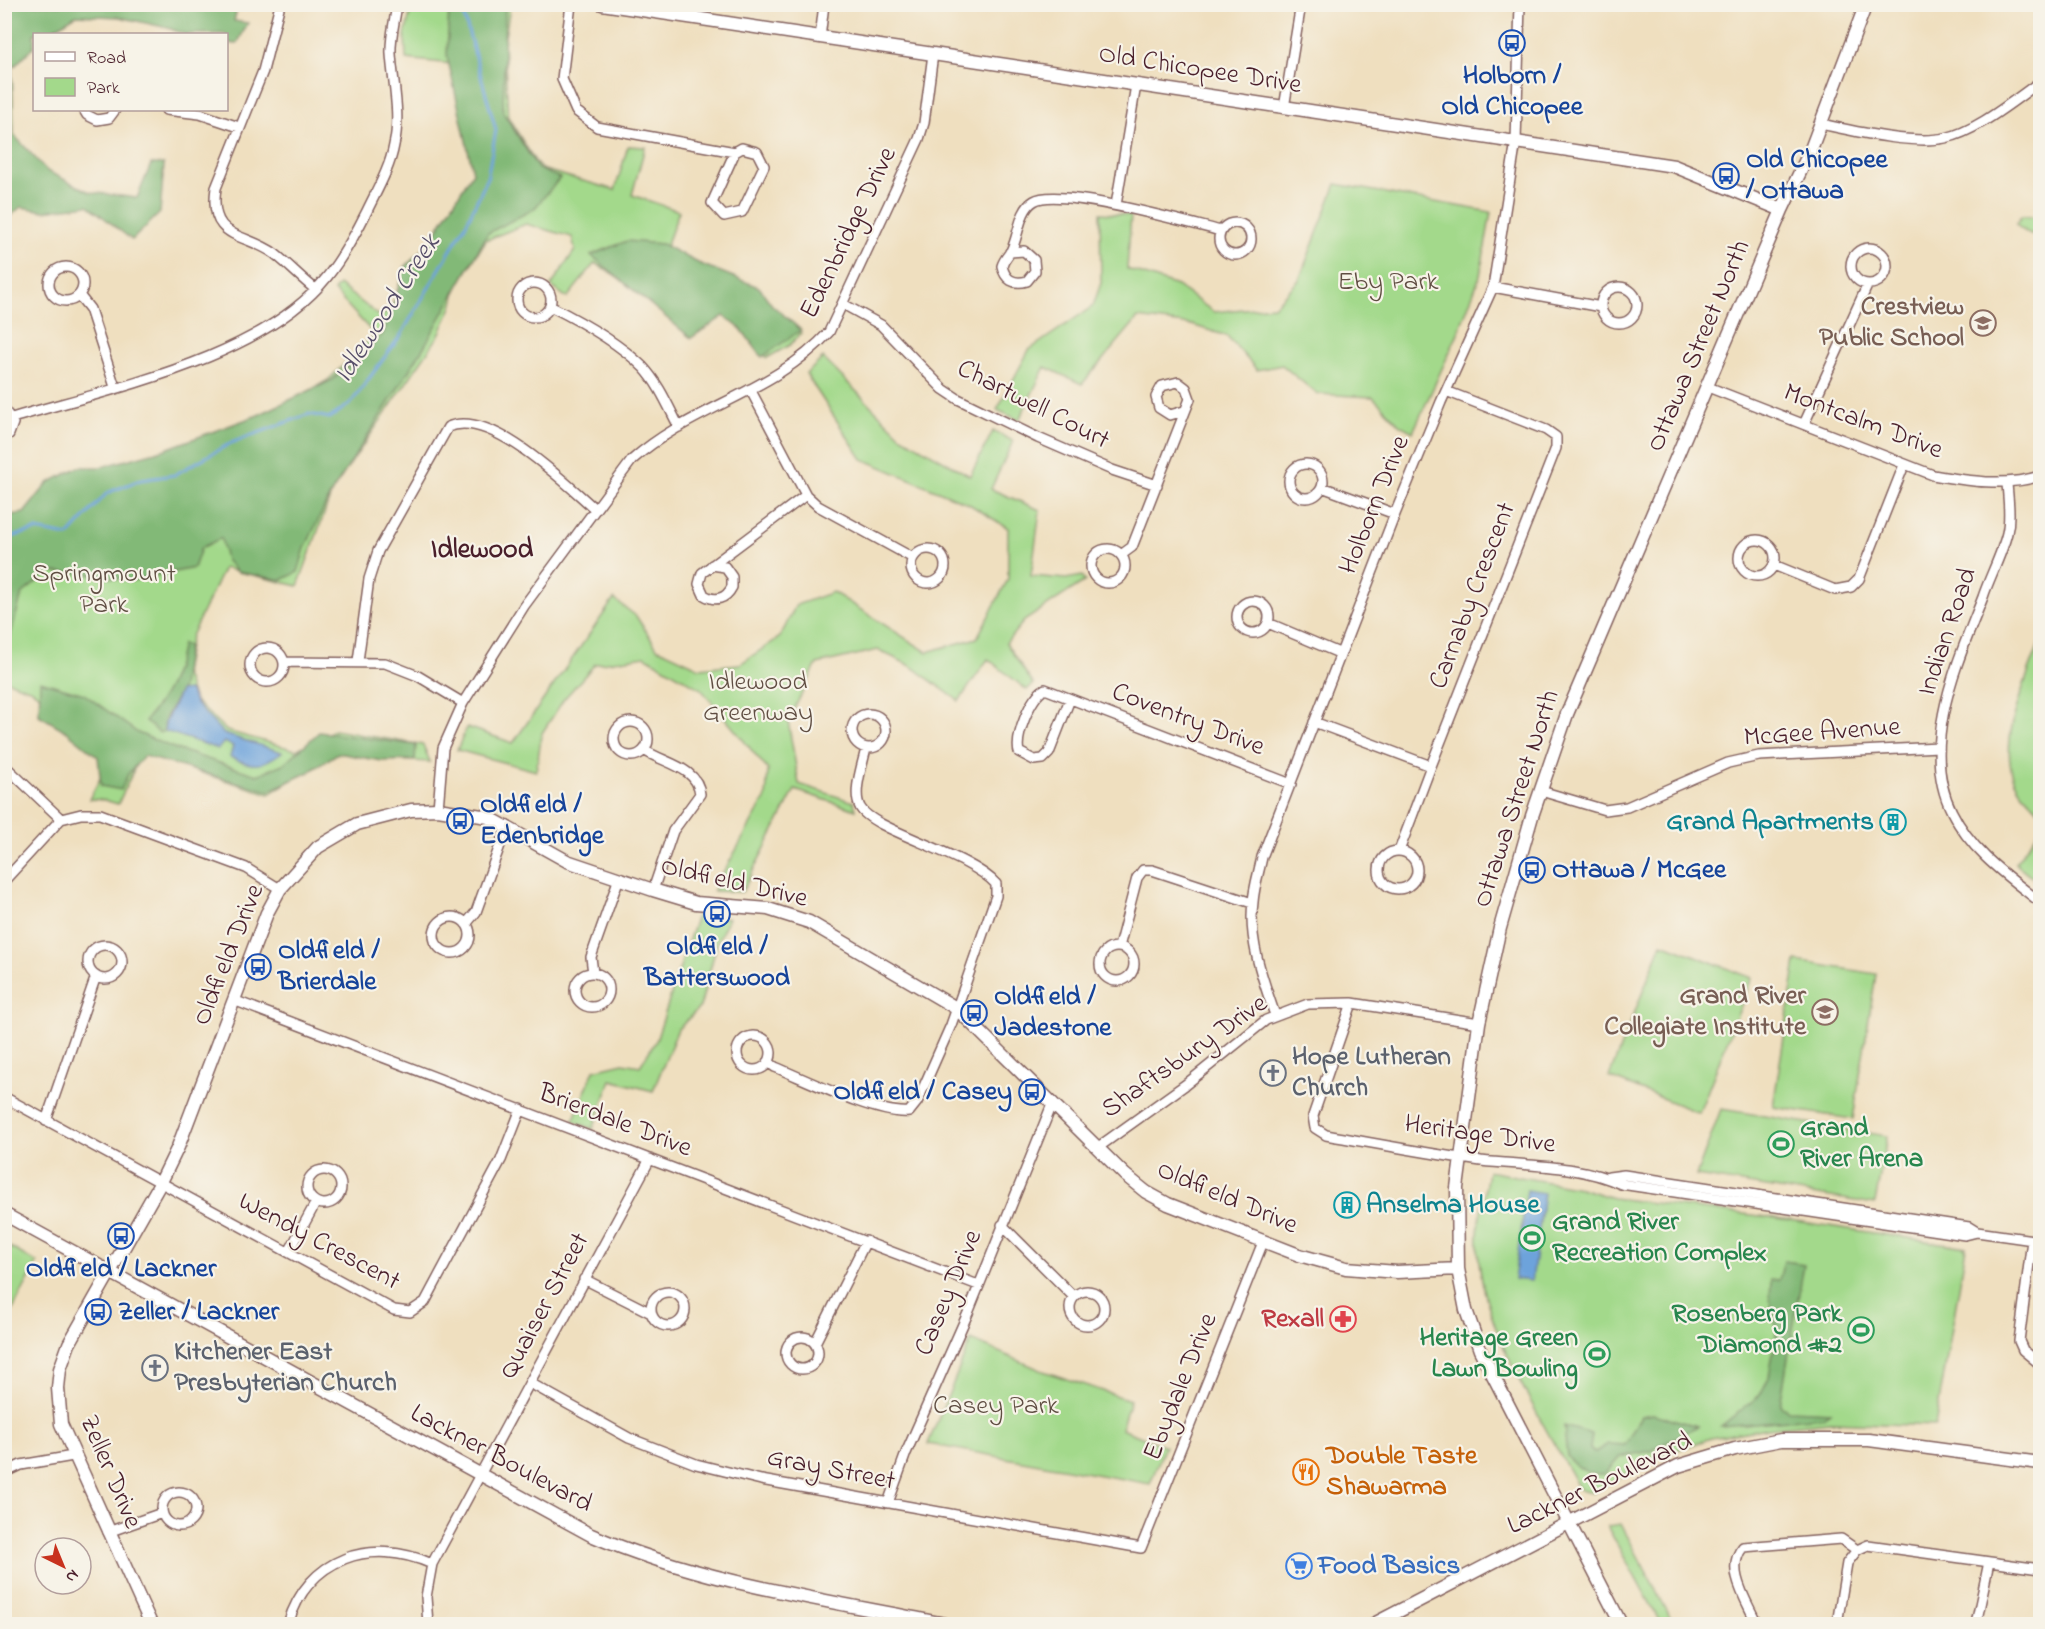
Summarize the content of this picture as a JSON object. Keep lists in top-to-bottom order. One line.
{"streets":{"street":["Old Chicopee Drive","Edenbridge Drive","Ottawa Street North","Chartwell Court","Montcalm Drive","Holborn Drive","Carnaby Crescent","Indian Road","Coventry Drive","McGee Avenue","Oldfield Drive","Shaftsbury Drive","Brierdale Drive","Heritage Drive","Wendy Crescent","Casey Drive","Quaiser Street","Ebydale Drive","Lackner Boulevard","Gray Street","Zeller Drive"]},"crossings":[["Old Chicopee Drive","Edenbridge Drive"],["Old Chicopee Drive","Ottawa Street North"],["Old Chicopee Drive","Holborn Drive"],["Edenbridge Drive","Chartwell Court"],["Edenbridge Drive","Oldfield Drive"],["Ottawa Street North","Montcalm Drive"],["Ottawa Street North","McGee Avenue"],["Ottawa Street North","Oldfield Drive"],["Ottawa Street North","Shaftsbury Drive"],["Ottawa Street North","Heritage Drive"],["Ottawa Street North","Lackner Boulevard"],["Montcalm Drive","Indian Road"],["Holborn Drive","Carnaby Crescent"],["Holborn Drive","Coventry Drive"],["Holborn Drive","Shaftsbury Drive"],["Indian Road","McGee Avenue"],["Oldfield Drive","Shaftsbury Drive"],["Oldfield Drive","Brierdale Drive"],["Oldfield Drive","Wendy Crescent"],["Oldfield Drive","Casey Drive"],["Oldfield Drive","Ebydale Drive"],["Oldfield Drive","Lackner Boulevard"],["Oldfield Drive","Zeller Drive"],["Shaftsbury Drive","Heritage Drive"],["Brierdale Drive","Wendy Crescent"],["Brierdale Drive","Casey Drive"],["Brierdale Drive","Quaiser Street"],["Casey Drive","Gray Street"],["Quaiser Street","Lackner Boulevard"],["Quaiser Street","Gray Street"],["Ebydale Drive","Gray Street"],["Lackner Boulevard","Zeller Drive"]],"districts":["Idlewood"],"water":["Idlewood Creek"],"parks":["Eby Park","Springmount Park","Idlewood Greenway","Casey Park"],"places":{"bus stop":["Holborn / Old Chicopee","Old Chicopee / Ottawa","Oldfield / Edenbridge","Ottawa / McGee","Oldfield / Batterswood","Oldfield / Brierdale","Oldfield / Jadestone","Oldfield / Casey","Oldfield / Lackner","Zeller / Lackner"],"school or university":["Crestview Public School","Grand River Collegiate Institute"],"building":["Grand Apartments","Anselma House"],"church":["Hope Lutheran Church","Kitchener East Presbyterian Church"],"sports":["Grand River Arena","Grand River Recreation Complex","Rosenberg Park Diamond #2","Heritage Green Lawn Bowling"],"pharmacy":["Rexall"],"restaurant":["Double Taste Shawarma"],"supermarket":["Food Basics"]},"legend":["Road","Park"],"north":"bottom right"}
